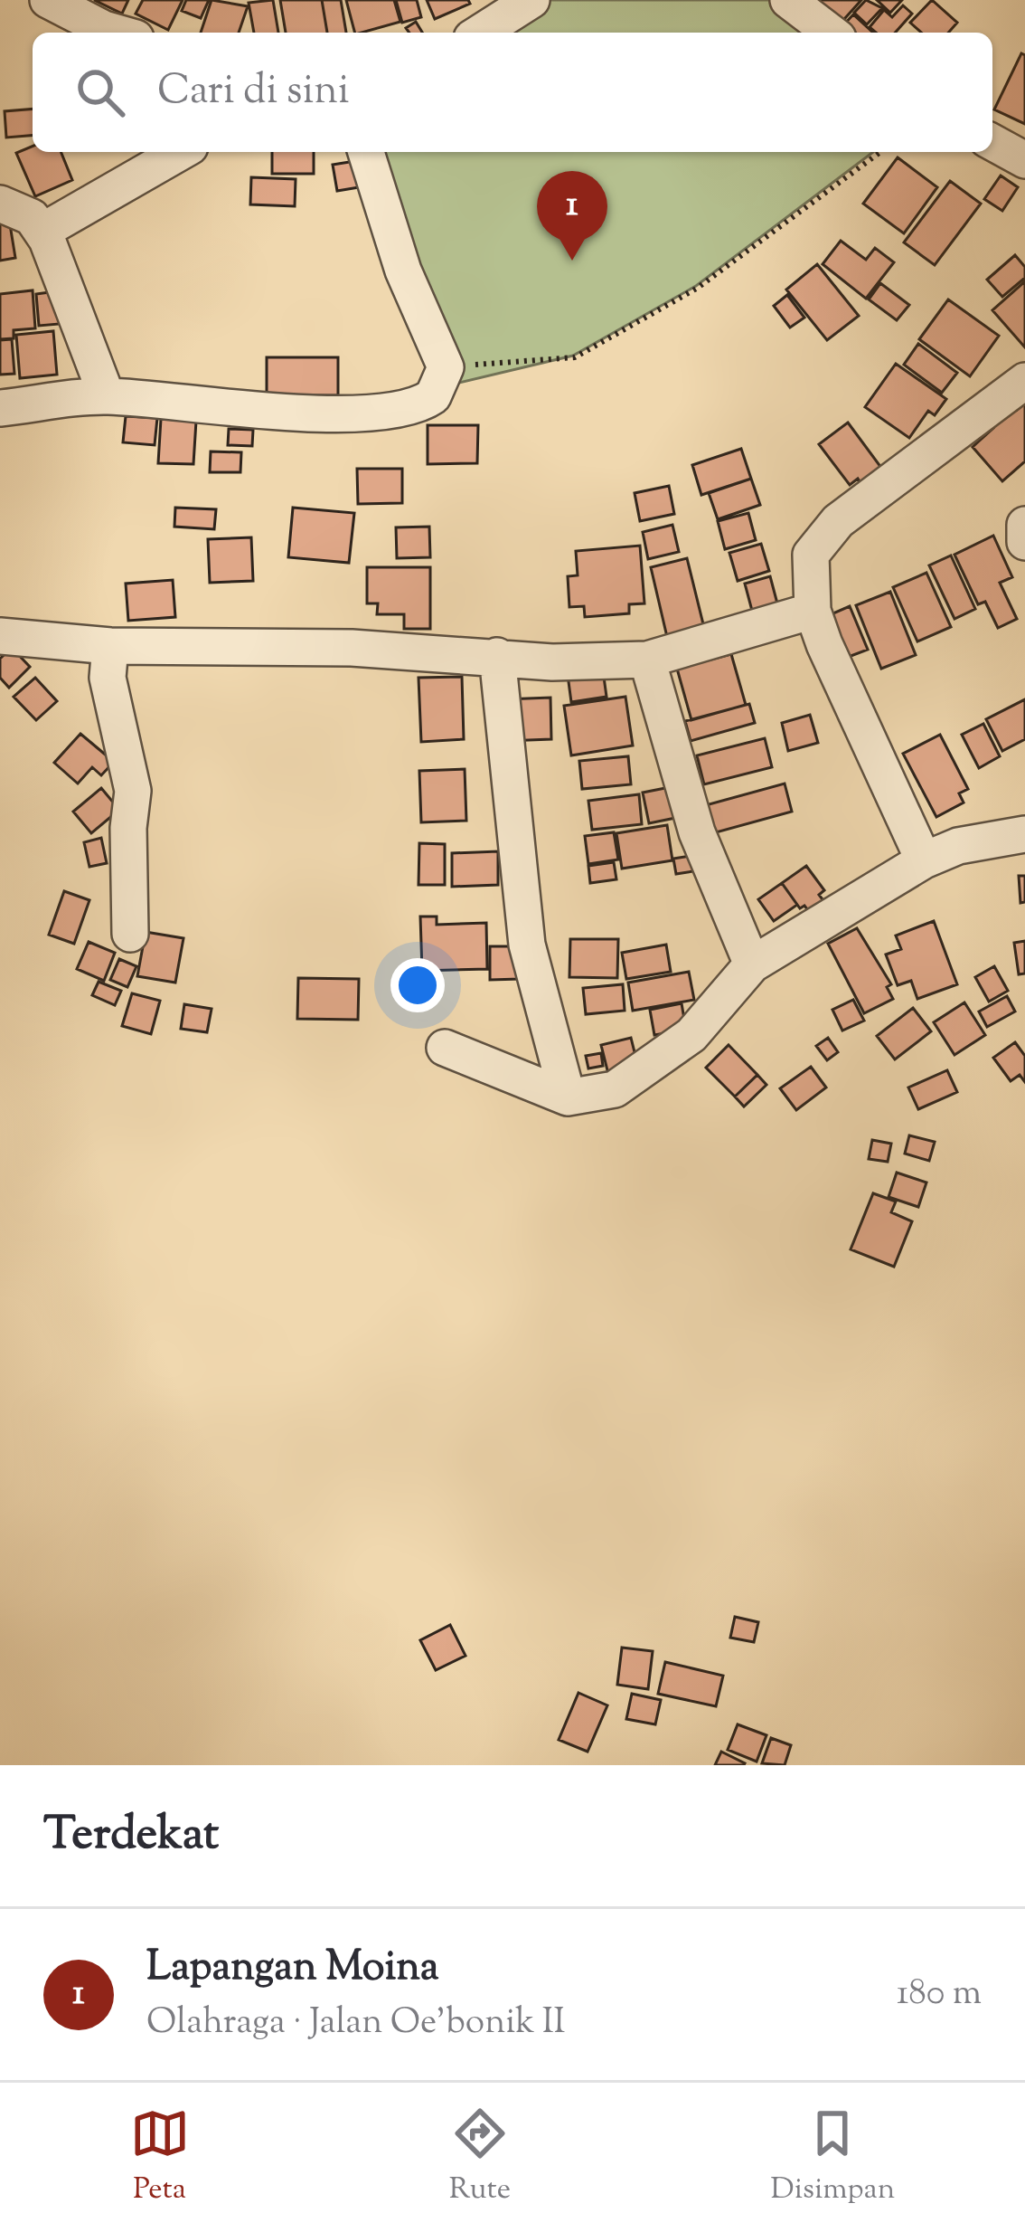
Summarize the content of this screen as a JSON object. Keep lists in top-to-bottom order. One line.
{"page":{"search":"Cari di sini","pins":"1","heading":"Terdekat","list":[{"mark":"1","name":"Lapangan Moina","note":"Olahraga · Jalan Oe'bonik II","value":"180 m"}],"nav":["Peta","Rute","Disimpan"]}}
